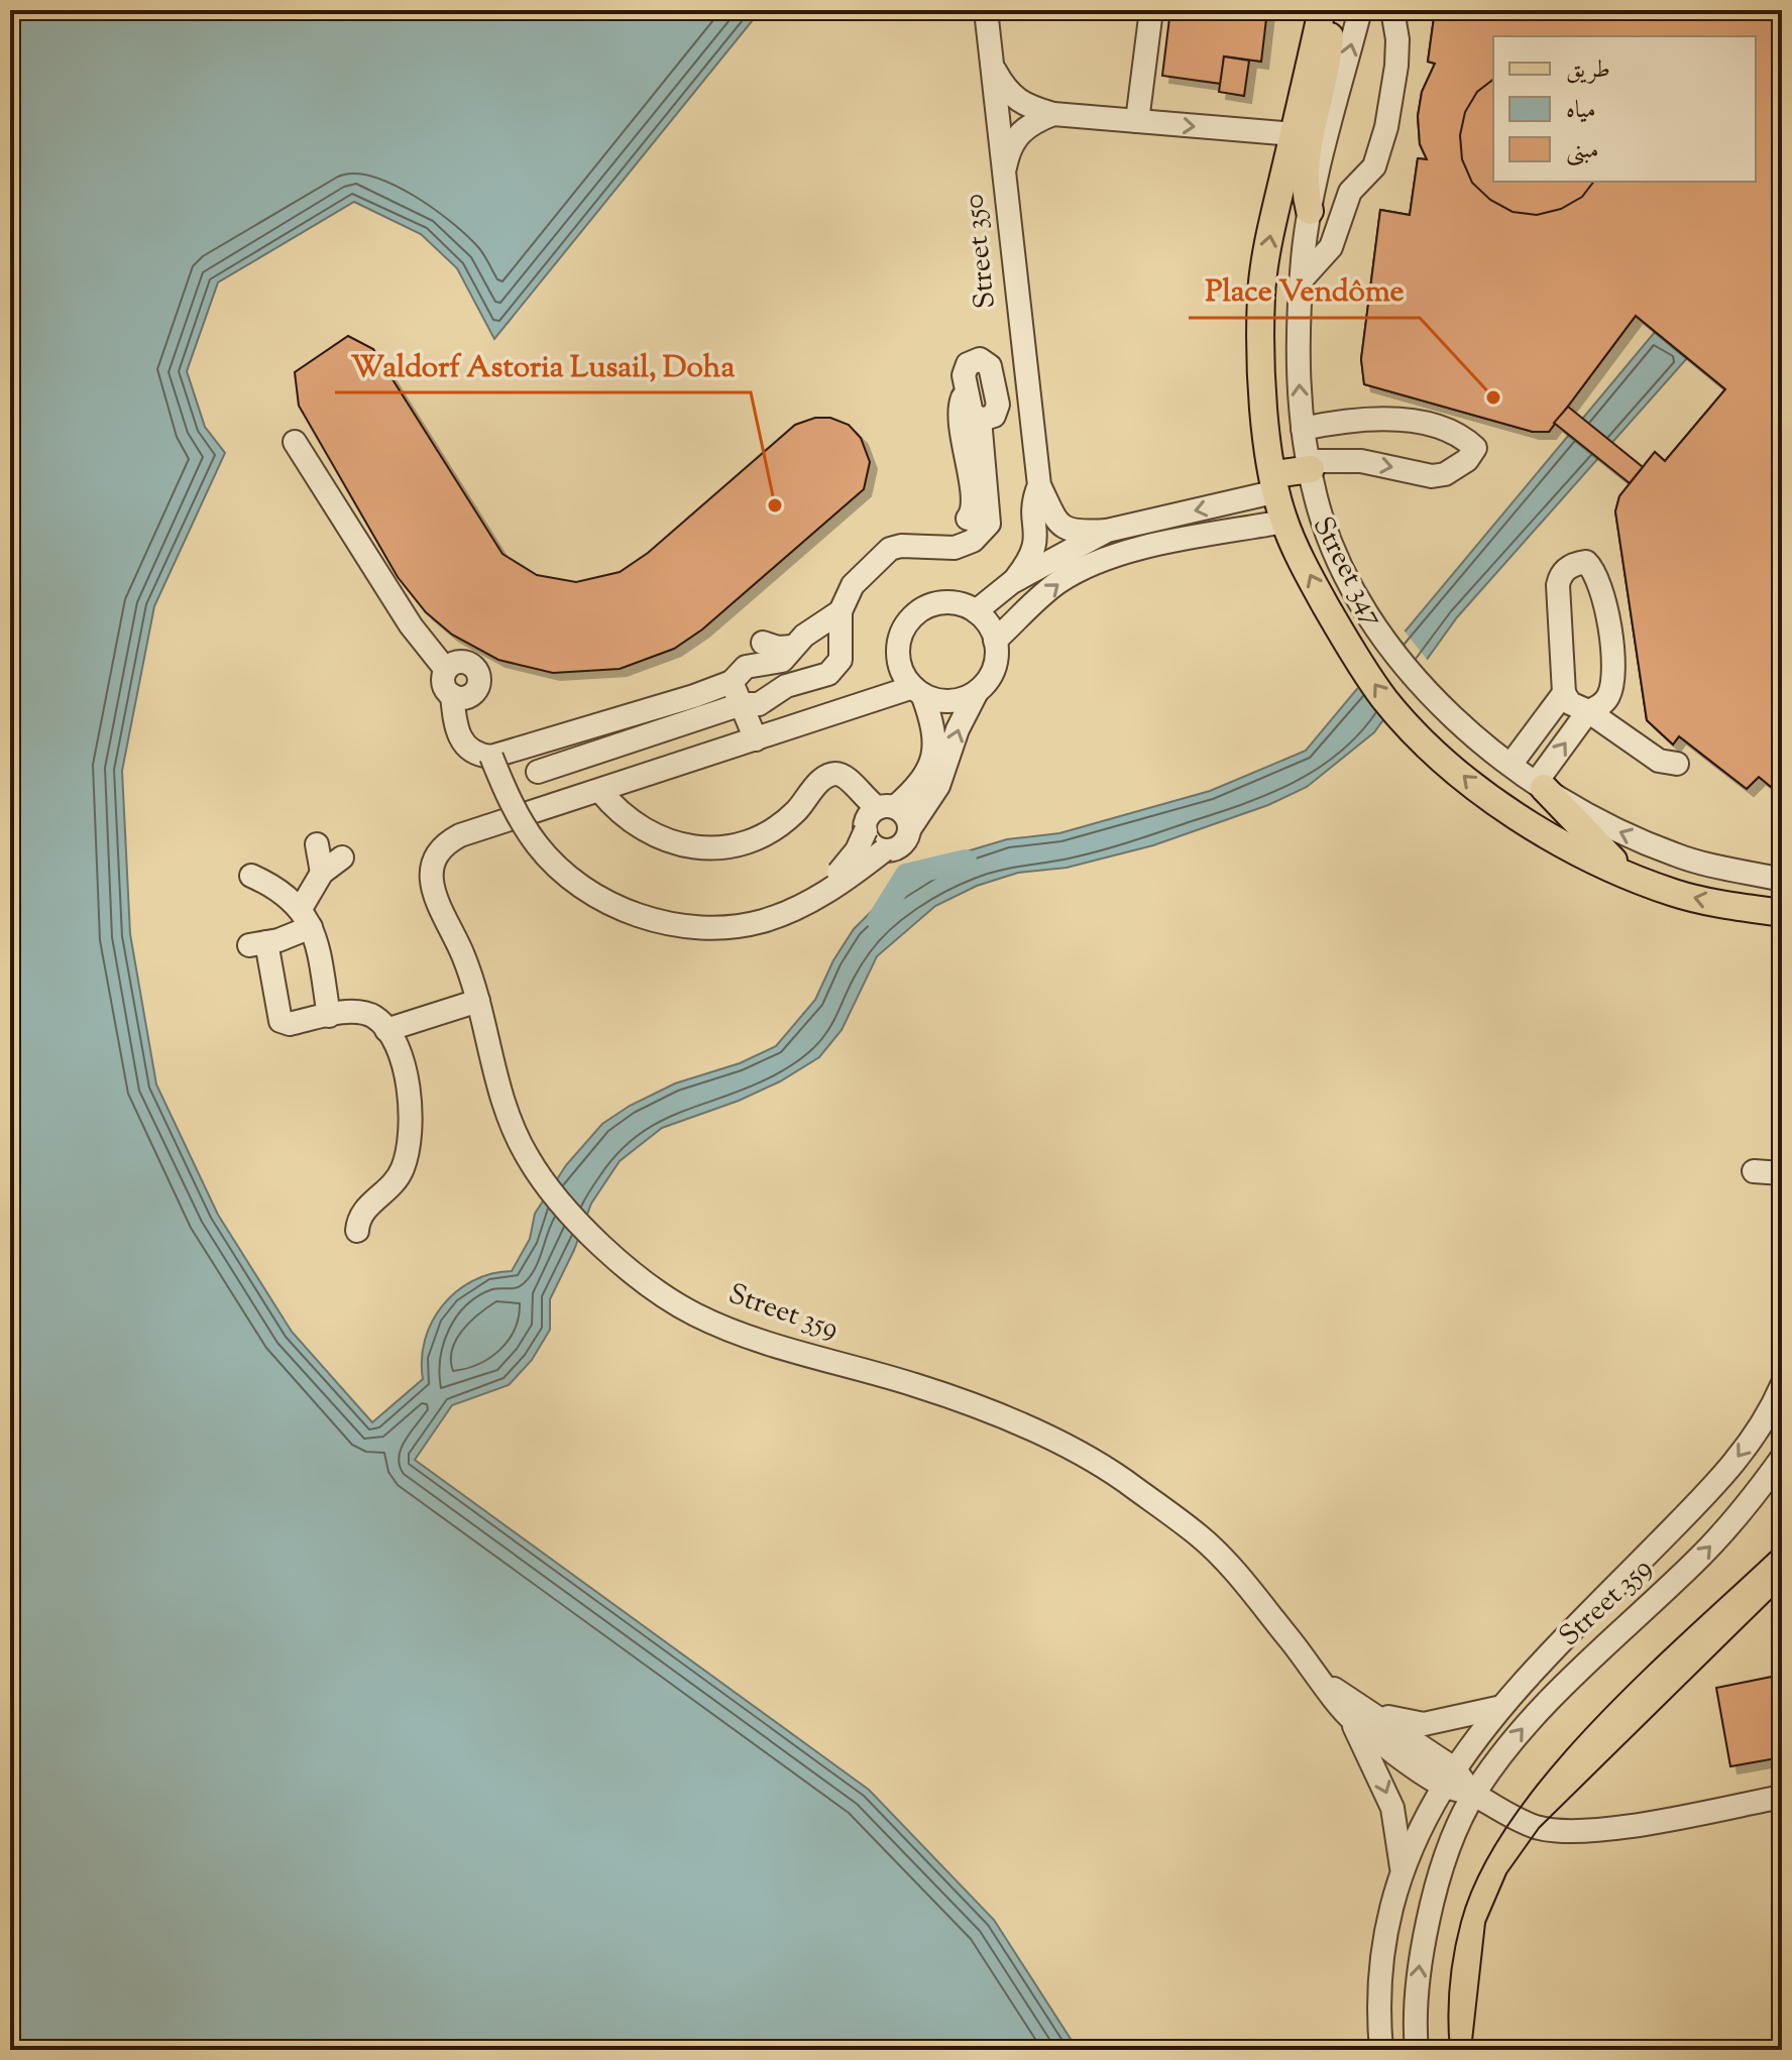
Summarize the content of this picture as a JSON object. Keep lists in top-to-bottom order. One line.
{"streets":{"main road":["Street 347"],"street":["Street 350","Street 359"]},"one_way":["Street 347"],"places":["Place Vendôme","Waldorf Astoria Lusail, Doha"],"legend":["طريق","مياه","مبنى"]}
